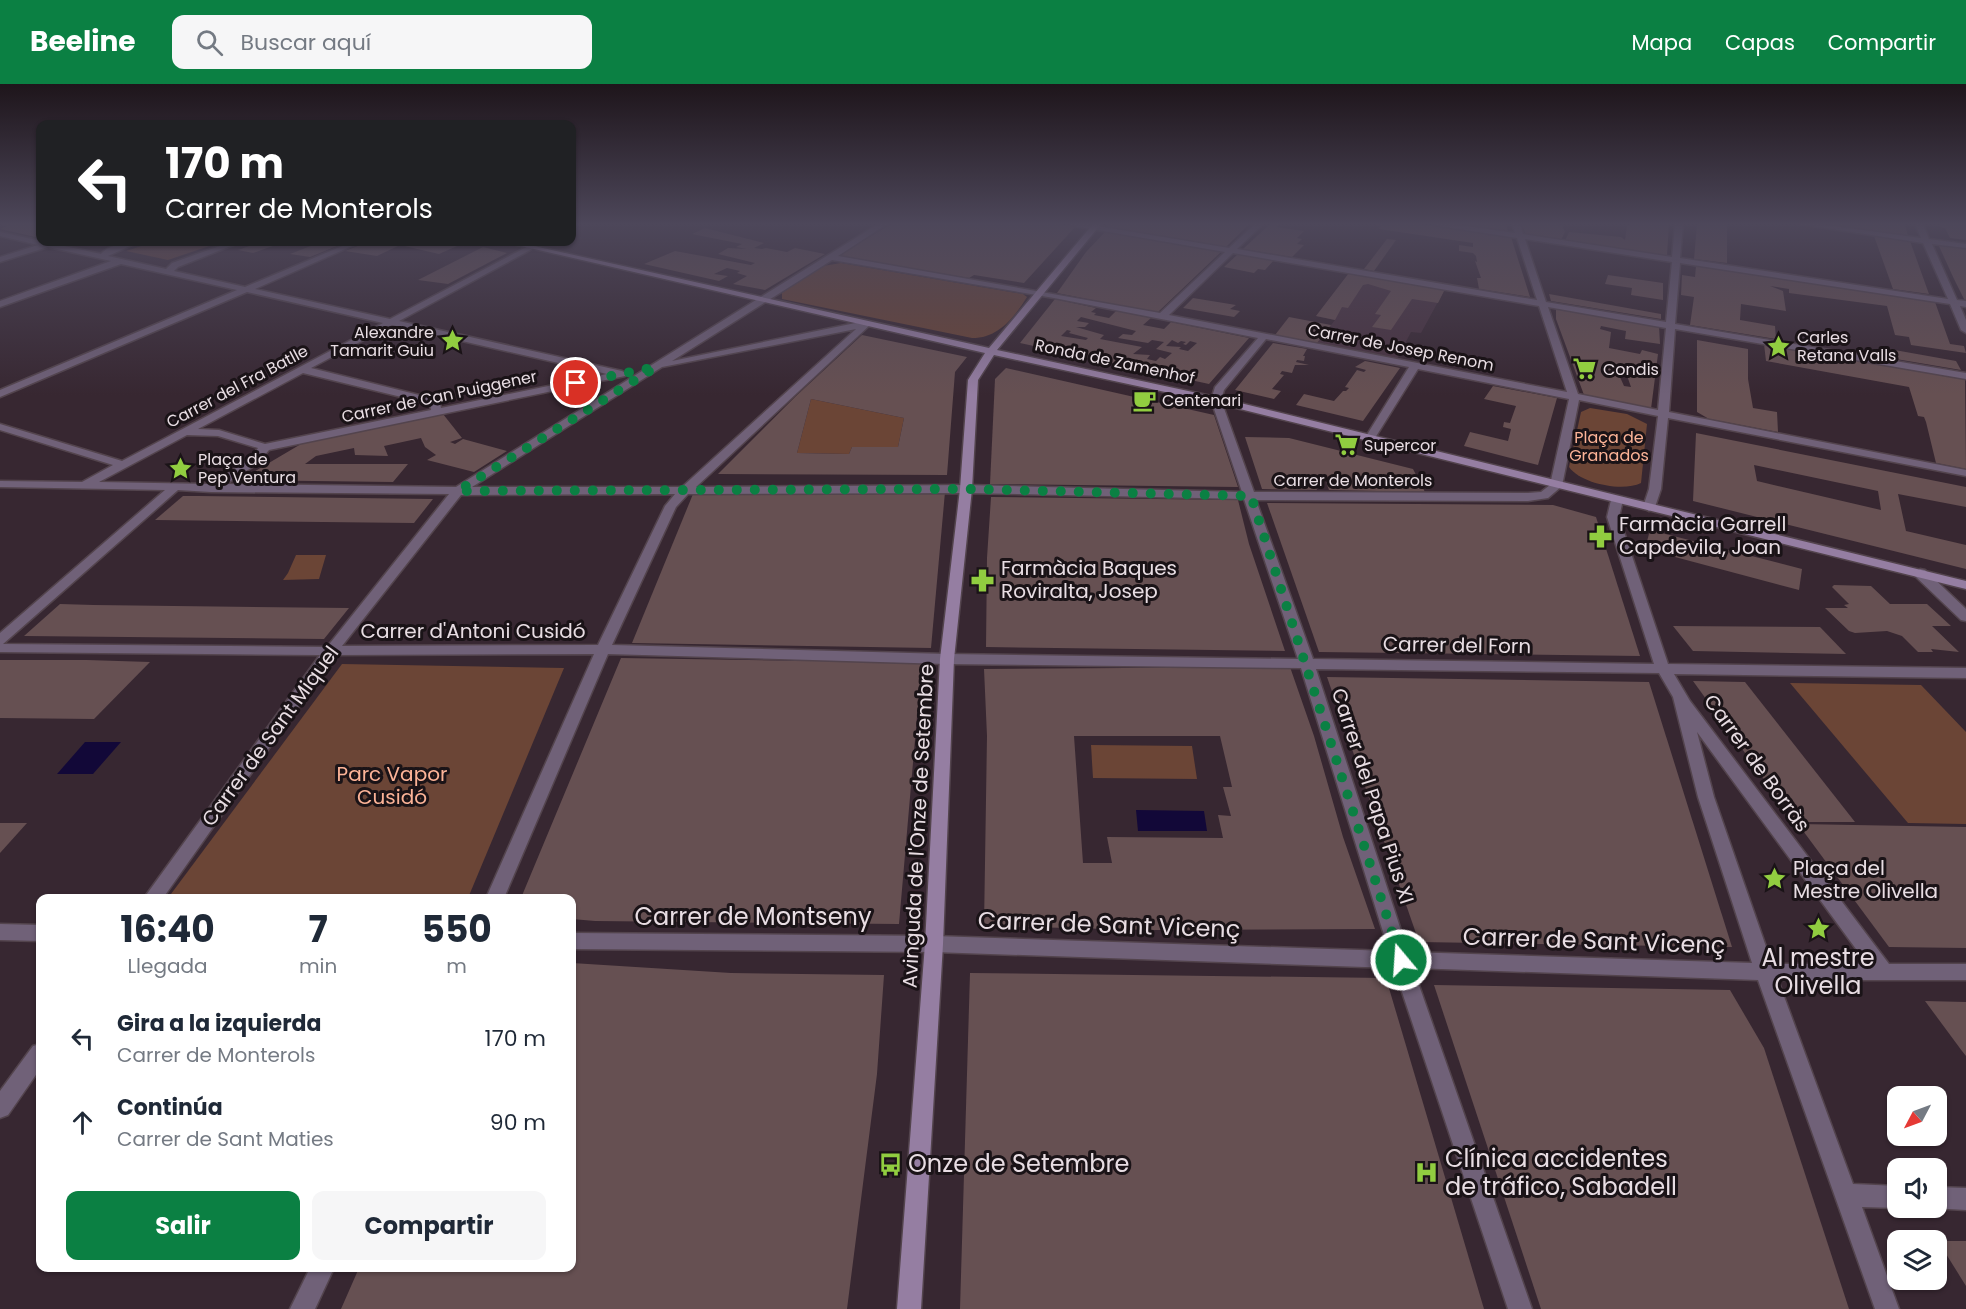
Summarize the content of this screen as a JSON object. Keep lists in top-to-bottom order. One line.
{"streets":{"main road":["Ronda de Zamenhof","Avinguda de l'Onze de Setembre"],"street":["Carrer de Josep Renom","Carrer del Fra Batlle","Carrer de Can Puiggener","Carrer de Monterols","Carrer d'Antoni Cusidó","Carrer del Forn","Carrer de Sant Miquel","Carrer de Borràs","Carrer del Papa Pius XI","Carrer de Montseny","Carrer de Sant Vicenç"]},"crossings":[["Carrer de Josep Renom","Avinguda de l'Onze de Setembre"],["Ronda de Zamenhof","Carrer de Can Puiggener"],["Ronda de Zamenhof","Carrer de Monterols"],["Ronda de Zamenhof","Carrer de Sant Miquel"],["Ronda de Zamenhof","Carrer de Borràs"],["Ronda de Zamenhof","Carrer del Papa Pius XI"],["Ronda de Zamenhof","Avinguda de l'Onze de Setembre"],["Carrer del Fra Batlle","Carrer de Monterols"],["Carrer de Can Puiggener","Carrer de Sant Miquel"],["Carrer de Monterols","Carrer de Sant Miquel"],["Carrer de Monterols","Carrer del Papa Pius XI"],["Carrer de Monterols","Avinguda de l'Onze de Setembre"],["Carrer d'Antoni Cusidó","Carrer del Forn"],["Carrer d'Antoni Cusidó","Carrer de Sant Miquel"],["Carrer d'Antoni Cusidó","Avinguda de l'Onze de Setembre"],["Carrer del Forn","Carrer de Borràs"],["Carrer del Forn","Carrer del Papa Pius XI"],["Carrer del Forn","Avinguda de l'Onze de Setembre"],["Carrer de Borràs","Carrer de Sant Vicenç"],["Carrer del Papa Pius XI","Carrer de Sant Vicenç"],["Avinguda de l'Onze de Setembre","Carrer de Montseny"],["Avinguda de l'Onze de Setembre","Carrer de Sant Vicenç"],["Carrer de Montseny","Carrer de Sant Vicenç"]],"parks":["Plaça de Granados","Parc Vapor Cusidó"],"places":{"place":["Alexandre Tamarit Guiu","Carles Retana Valls","Plaça de Pep Ventura","Plaça del Mestre Olivella","Al mestre Olivella"],"supermarket":["Condis","Supercor"],"cafe":["Centenari"],"pharmacy":["Farmàcia Garrell Capdevila, Joan","Farmàcia Baques Roviralta, Josep"],"bus stop":["Onze de Setembre"],"hospital":["Clínica accidentes de tráfico, Sabadell"]},"north":"bottom left","page":{"header":"Beeline","search":"Buscar aquí","nav":["Mapa","Capas","Compartir"],"turn":["170 m","Carrer de Monterols"],"eta":["16:40","Llegada","7","min","550","m"],"list":[{"name":"Gira a la izquierda","note":"Carrer de Monterols","value":"170 m"},{"name":"Continúa","note":"Carrer de Sant Maties","value":"90 m"}],"buttons":["Salir","Compartir"]}}
